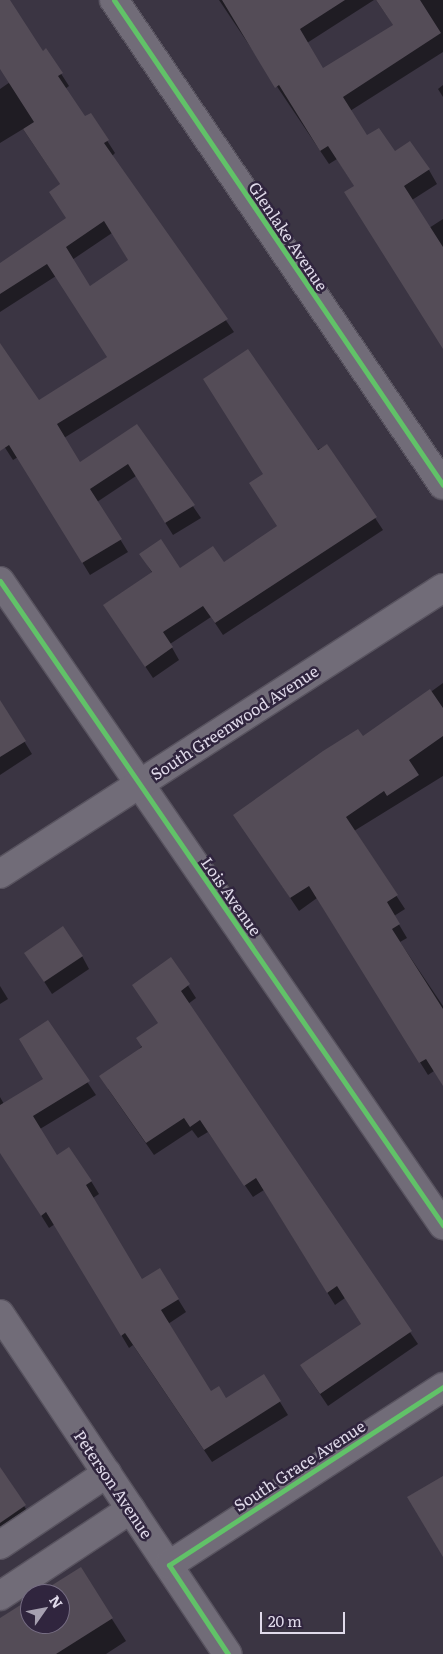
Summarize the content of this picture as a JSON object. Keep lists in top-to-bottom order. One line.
{"streets":{"street":["Glenlake Avenue","South Greenwood Avenue","Lois Avenue","South Grace Avenue","Peterson Avenue"]},"crossings":[["South Greenwood Avenue","Lois Avenue"],["South Grace Avenue","Peterson Avenue"]],"scale_bar":"20 m","north":"top right"}
